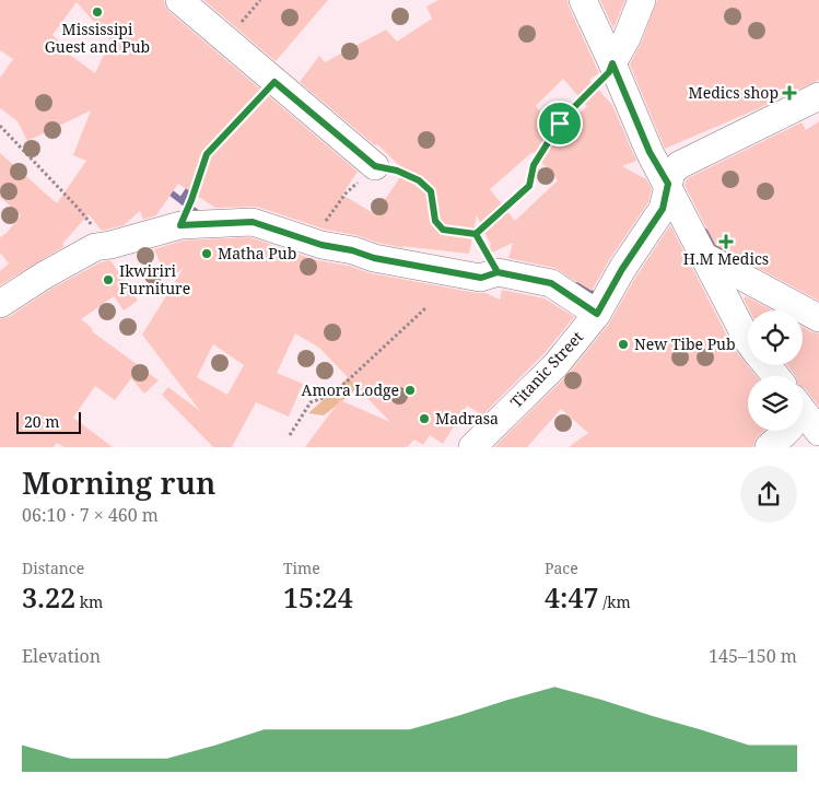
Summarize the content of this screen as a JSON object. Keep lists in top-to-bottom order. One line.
{"streets":{"street":["Titanic Street"]},"places":{"other":["Mississipi Guest and Pub","Matha Pub","Ikwiriri Furniture","New Tibe Pub","Amora Lodge","Madrasa"],"health":["Medics shop","H.M Medics"]},"scale_bar":"20 m","page":{"scale":"20 m","heading":["Morning run","06:10 · 7 × 460 m"],"stats":[["Distance","3.22 km"],["Time","15:24"],["Pace","4:47 /km"]],"chart":["Elevation","145–150 m"]}}
